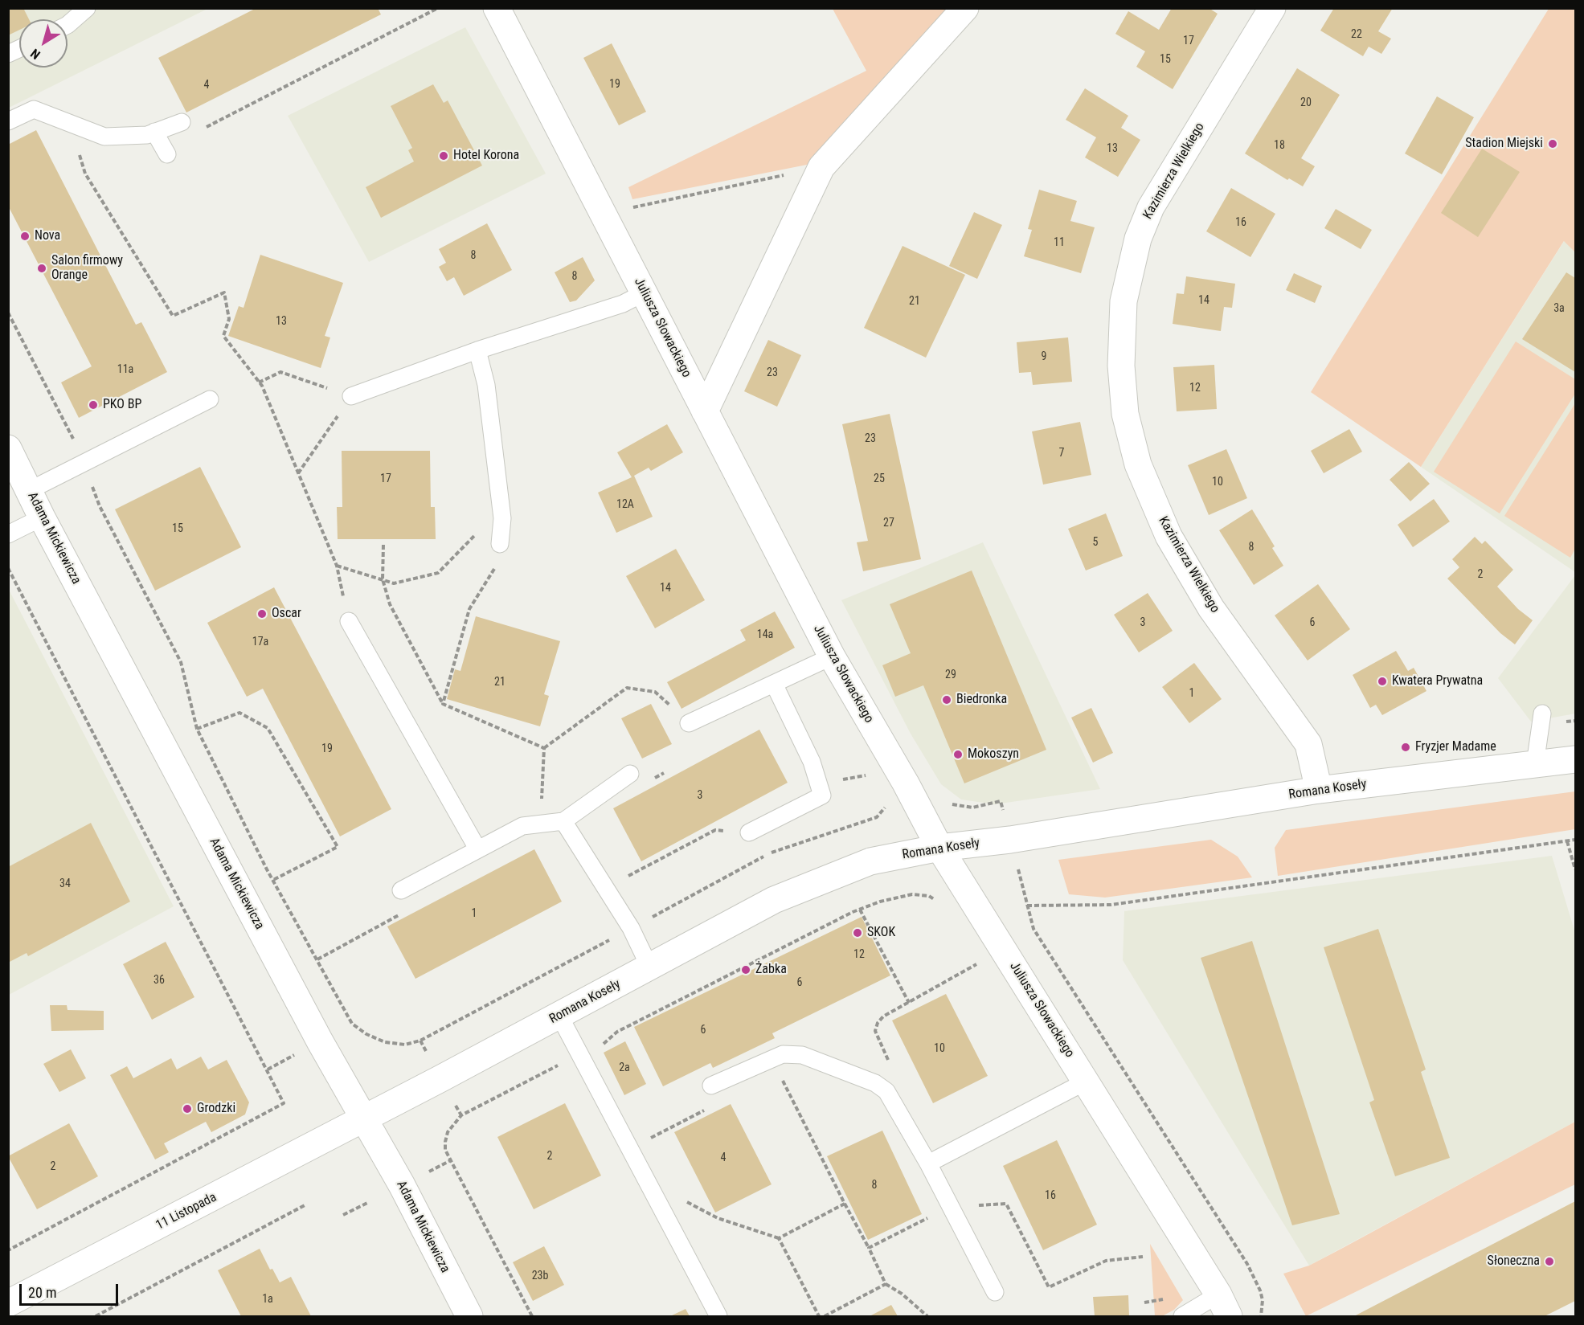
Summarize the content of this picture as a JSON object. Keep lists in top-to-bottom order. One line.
{"streets":{"street":["Kazimierza Wielkiego","Juliusza Słowackiego","Adama Mickiewicza","Romana Koseły","11 Listopada"]},"crossings":[["Kazimierza Wielkiego","Romana Koseły"],["Juliusza Słowackiego","Romana Koseły"],["Adama Mickiewicza","Romana Koseły"],["Adama Mickiewicza","11 Listopada"],["Romana Koseły","11 Listopada"]],"places":["Stadion Miejski","Hotel Korona","Nova","Salon firmowy Orange","PKO BP","Oscar","Kwatera Prywatna","Biedronka","Fryzjer Madame","Mokoszyn","SKOK","Żabka","Grodzki","Słoneczna"],"house_numbers":["22","17","15","19","4","20","18","13","16","11","8","8","14","21","3a","13","9","11a","23","12","23","7","17","25","10","12A","27","15","5","8","2","14","3","6","14a","17a","29","21","1","19","3","34","1","12","36","6","6","10","2a","2","4","2","8","16","23b","1a"],"scale_bar":"20 m","north":"bottom left"}
